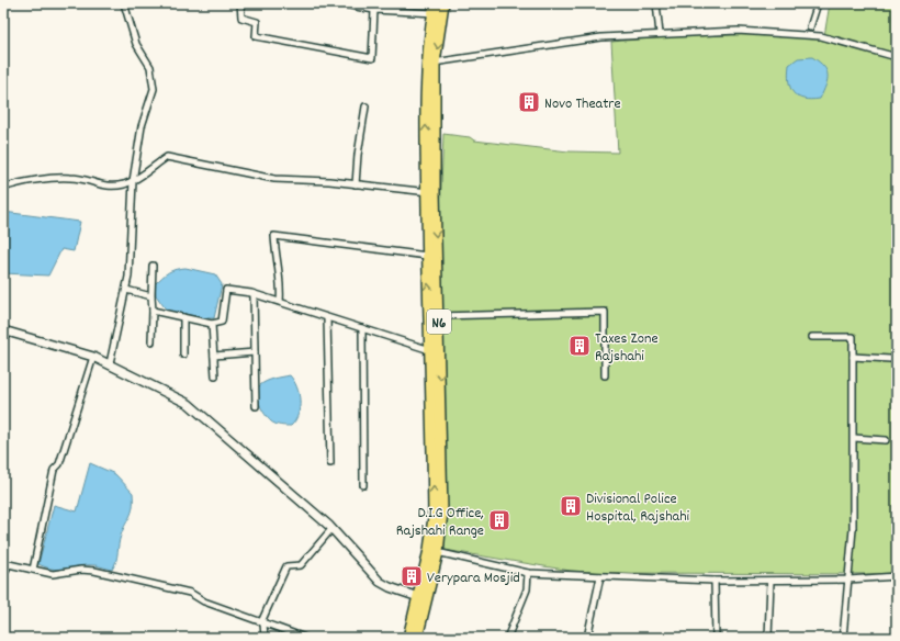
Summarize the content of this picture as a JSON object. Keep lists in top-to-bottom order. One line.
{"streets":{"highway":["N6"]},"places":{"building":["Novo Theatre","Taxes Zone Rajshahi","Divisional Police Hospital, Rajshahi","D.I.G Office, Rajshahi Range","Verypara Mosjid"]}}
